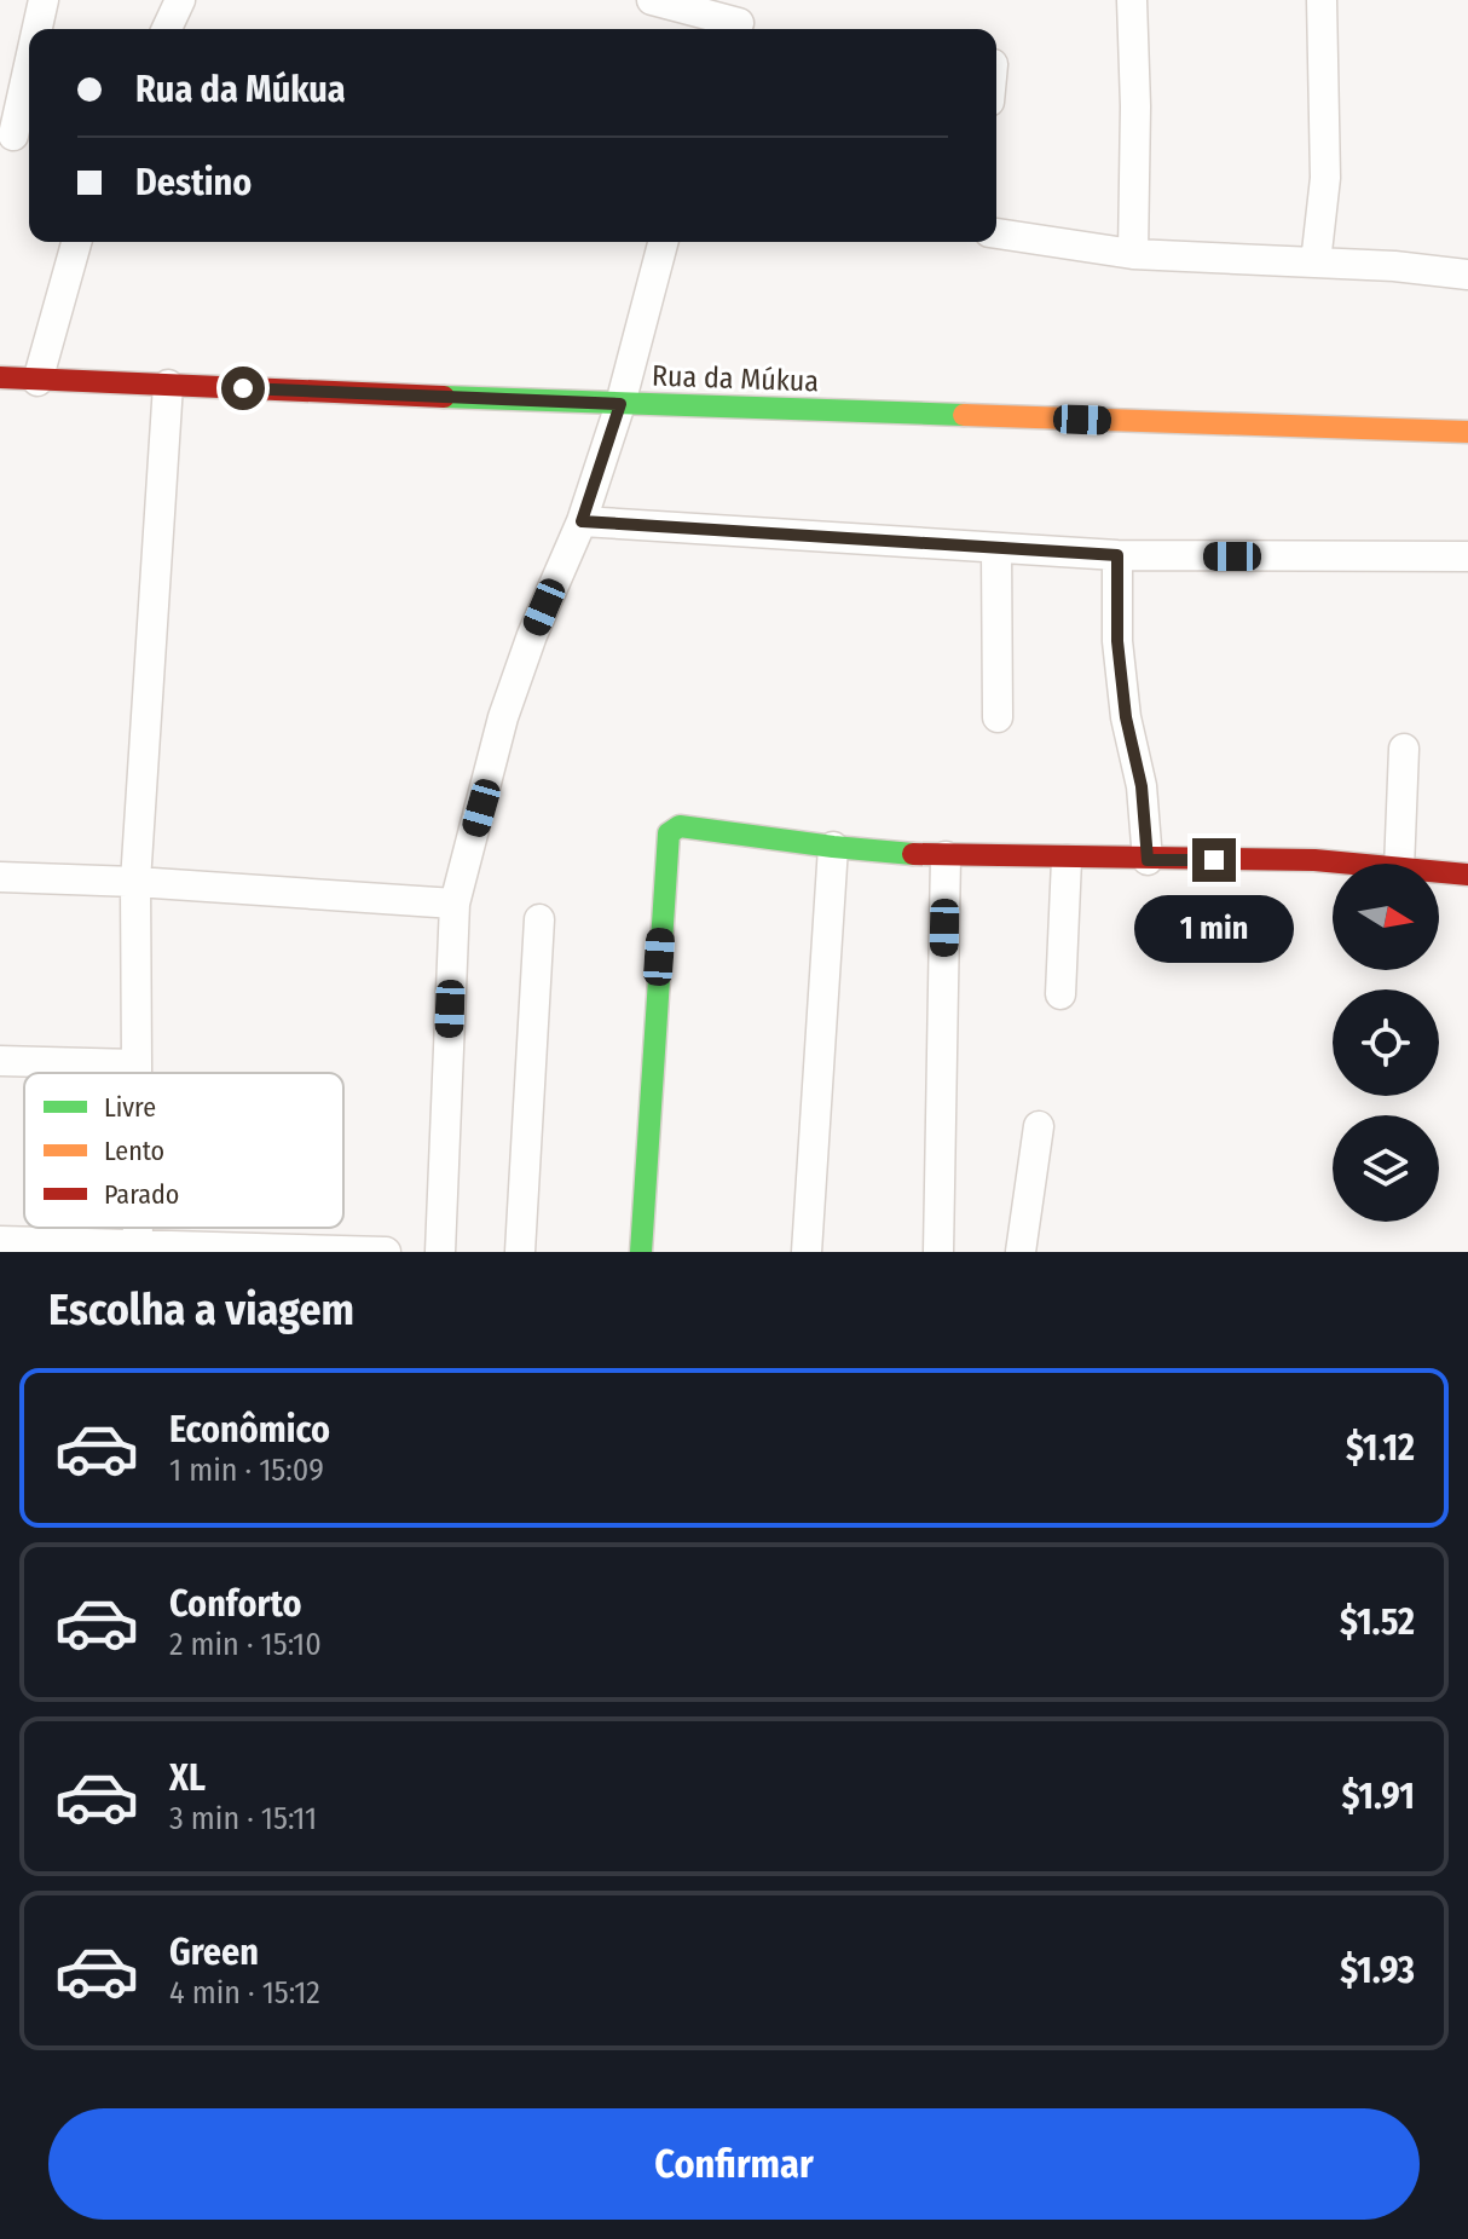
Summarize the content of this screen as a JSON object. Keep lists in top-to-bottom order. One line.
{"streets":{"street":["Rua da Múkua"]},"legend":["Livre","Lento","Parado"],"north":"right","page":{"banner":["Rua da Múkua","Destino"],"bubble":"1 min","heading":"Escolha a viagem","list":[{"name":"Econômico","note":"1 min · 15:09","value":"$1.12"},{"name":"Conforto","note":"2 min · 15:10","value":"$1.52"},{"name":"XL","note":"3 min · 15:11","value":"$1.91"},{"name":"Green","note":"4 min · 15:12","value":"$1.93"}],"buttons":"Confirmar"}}
